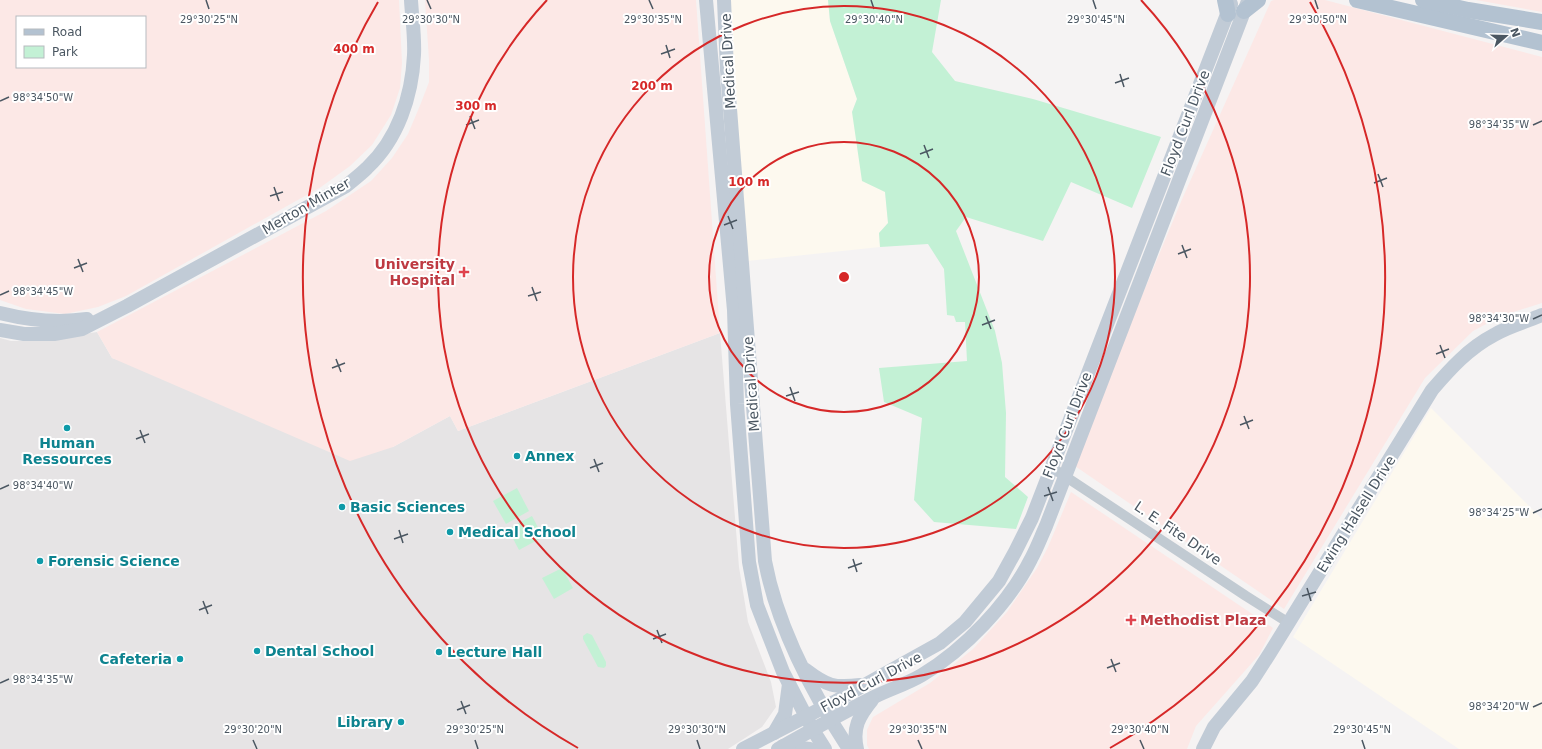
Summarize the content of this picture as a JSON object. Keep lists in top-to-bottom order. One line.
{"streets":{"street":["Medical Drive","Floyd Curl Drive","Merton Minter","Ewing Halsell Drive","L. E. Fite Drive"]},"crossings":[["Medical Drive","Floyd Curl Drive"],["Floyd Curl Drive","L. E. Fite Drive"],["Ewing Halsell Drive","L. E. Fite Drive"]],"places":{"health":["University Hospital","Methodist Plaza"],"other":["Human Ressources","Annex","Basic Sciences","Medical School","Forensic Science","Dental School","Lecture Hall","Cafeteria","Library"]},"legend":["Road","Park"],"north":"right","coordinates":["29°30'25\"N","29°30'30\"N","29°30'35\"N","29°30'40\"N","29°30'45\"N","29°30'50\"N","98°34'50\"W","98°34'35\"W","98°34'45\"W","98°34'30\"W","98°34'40\"W","98°34'25\"W","98°34'20\"W","29°30'20\"N"],"rings":["400 m","200 m","300 m","100 m"]}
